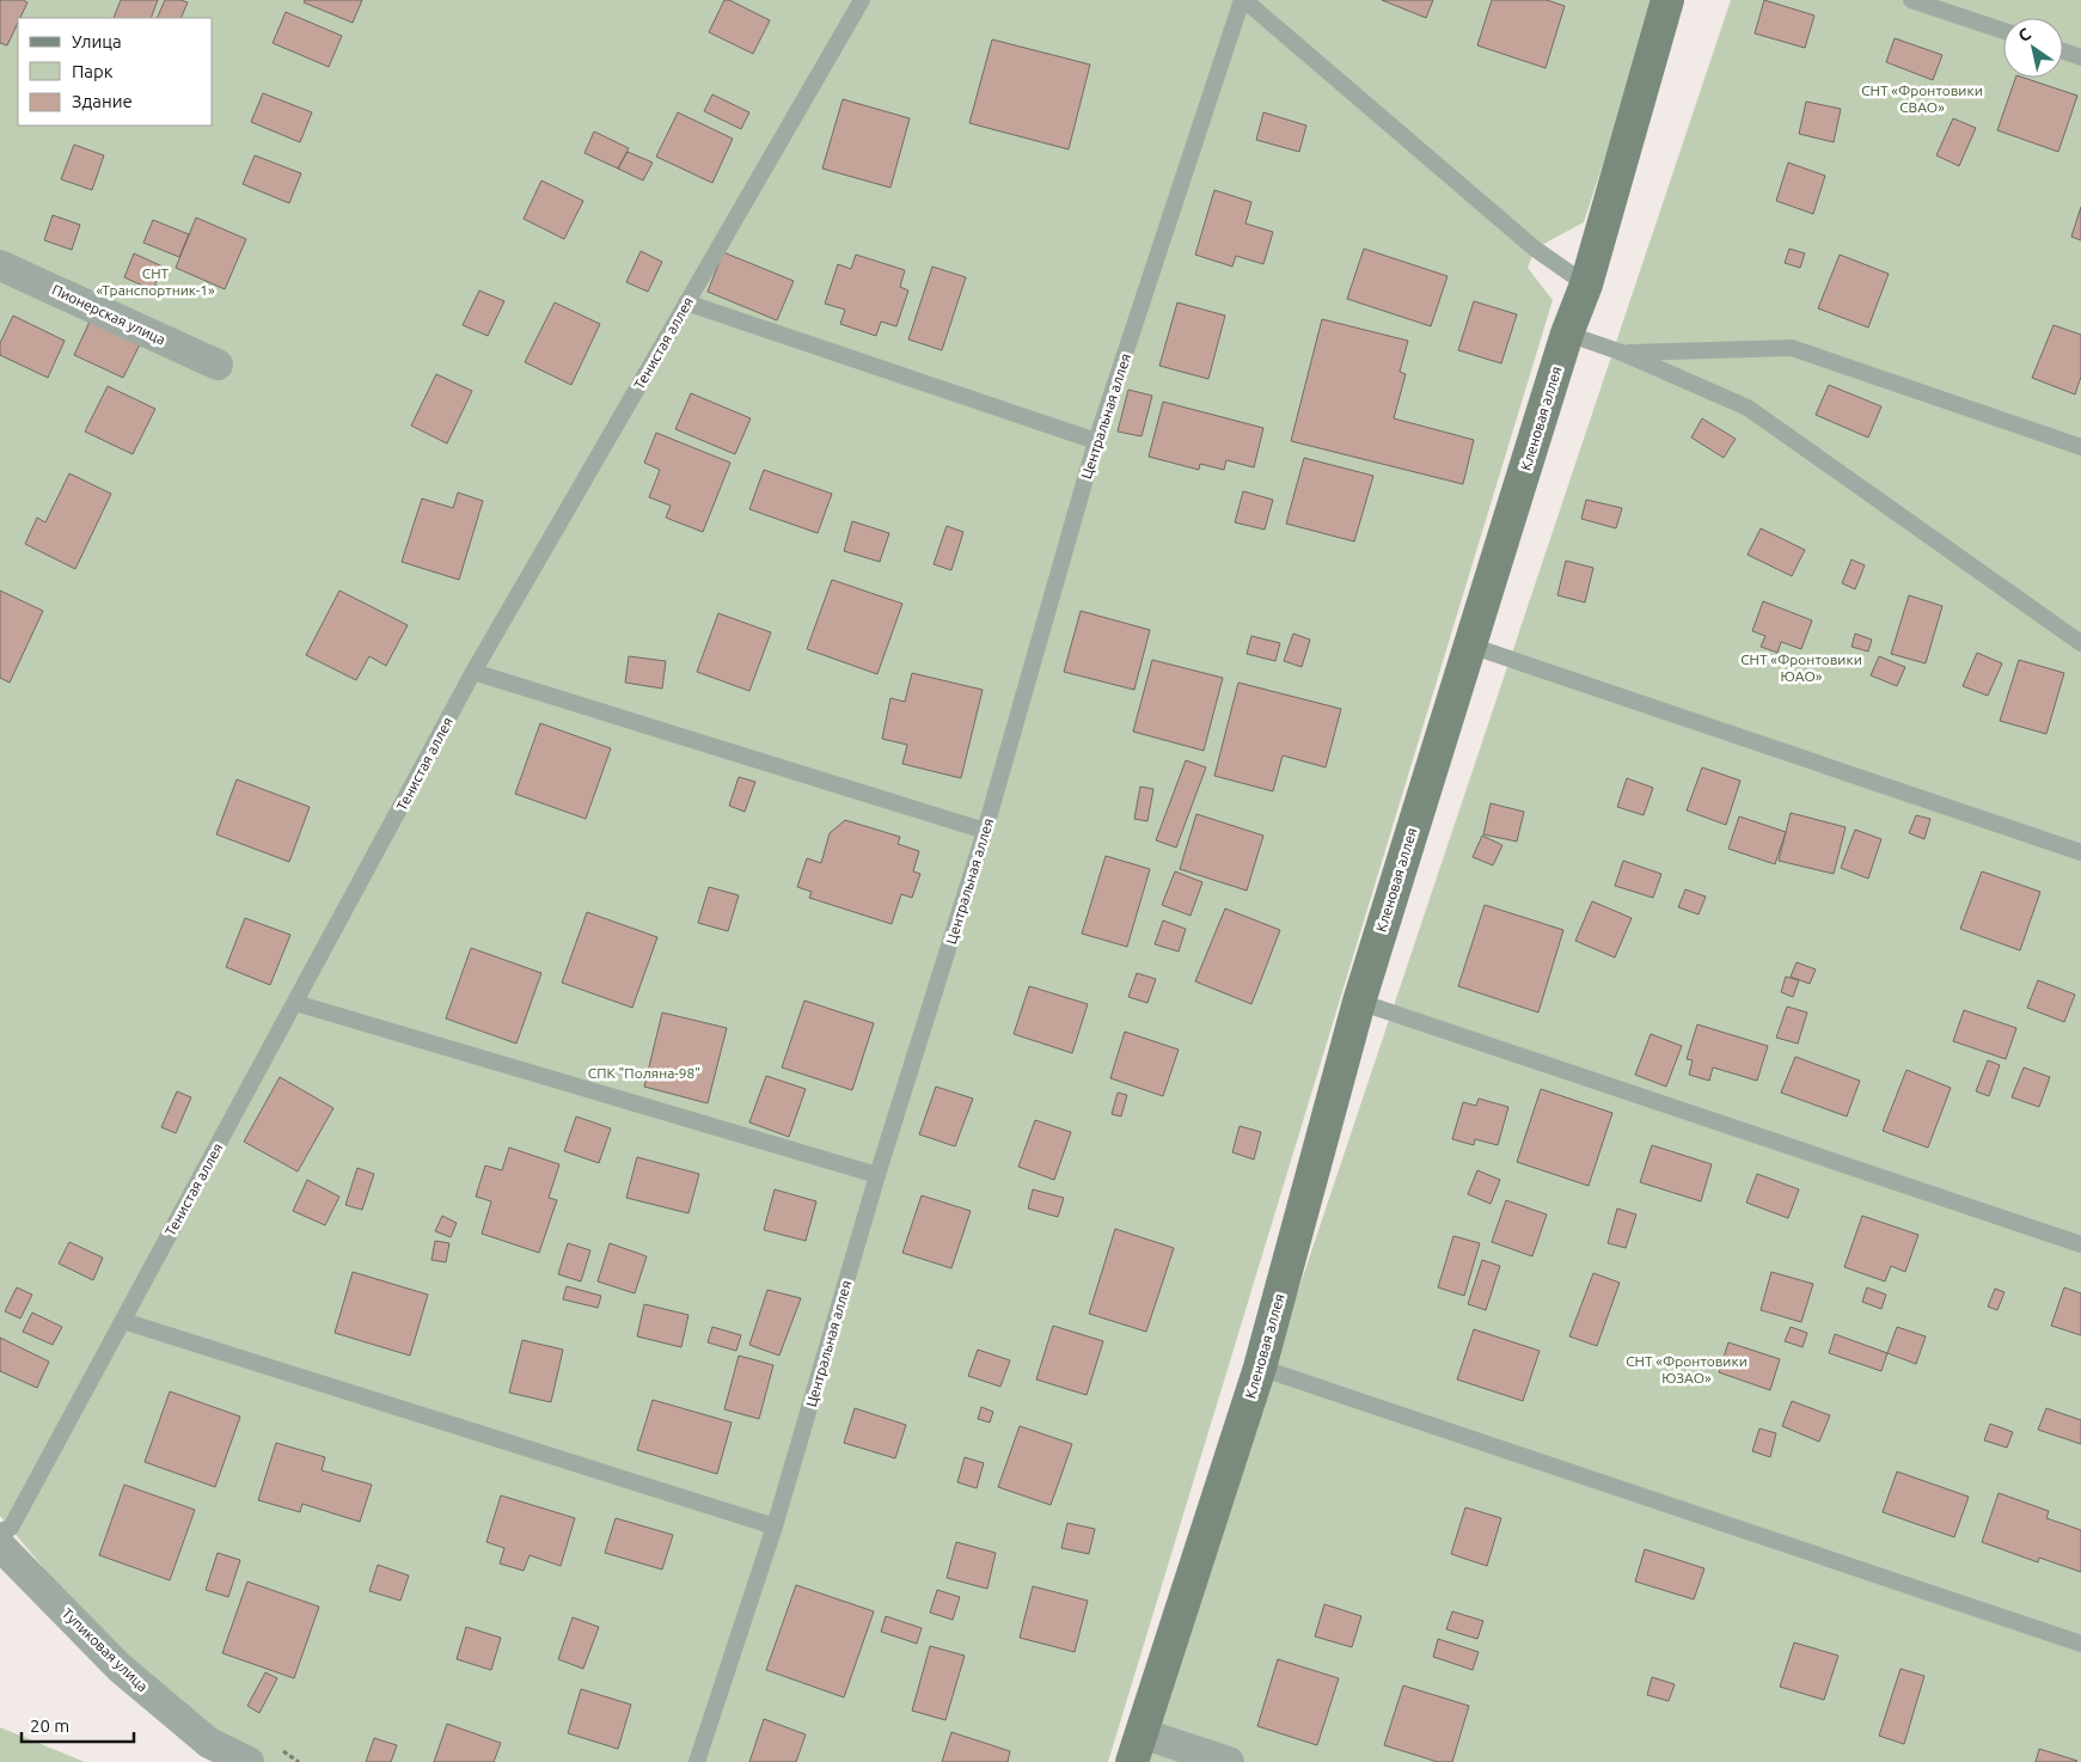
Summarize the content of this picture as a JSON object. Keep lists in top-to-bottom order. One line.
{"streets":{"street":["Пионерская улица","Кленовая аллея","Тупиковая улица"],"lane":["Тенистая аллея","Центральная аллея"]},"parks":["СНТ «Фронтовики СВАО»","СНТ «Транспортник-1»","СНТ «Фронтовики ЮАО»","СПК \"Поляна-98\"","СНТ «Фронтовики ЮЗАО»"],"legend":["Улица","Парк","Здание"],"scale_bar":"20 m","north":"top left"}
